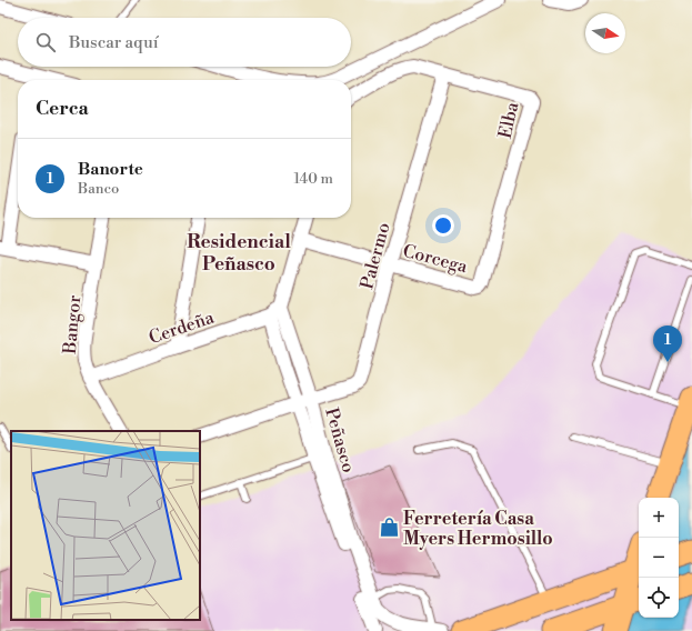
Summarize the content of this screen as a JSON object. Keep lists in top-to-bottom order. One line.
{"streets":{"street":["Elba","Palermo","Corcega","Bangor","Cerdeña","Peñasco"]},"crossings":[["Elba","Palermo"],["Elba","Corcega"],["Palermo","Corcega"],["Palermo","Peñasco"],["Bangor","Cerdeña"],["Cerdeña","Peñasco"]],"districts":["Residencial Peñasco"],"places":{"shop":["Ferretería Casa Myers Hermosillo"]},"north":"right","page":{"search":"Buscar aquí","heading":"Cerca","list":[{"mark":"1","name":"Banorte","note":"Banco","value":"140 m"}],"pins":"1","map_buttons":["+","−"]}}
